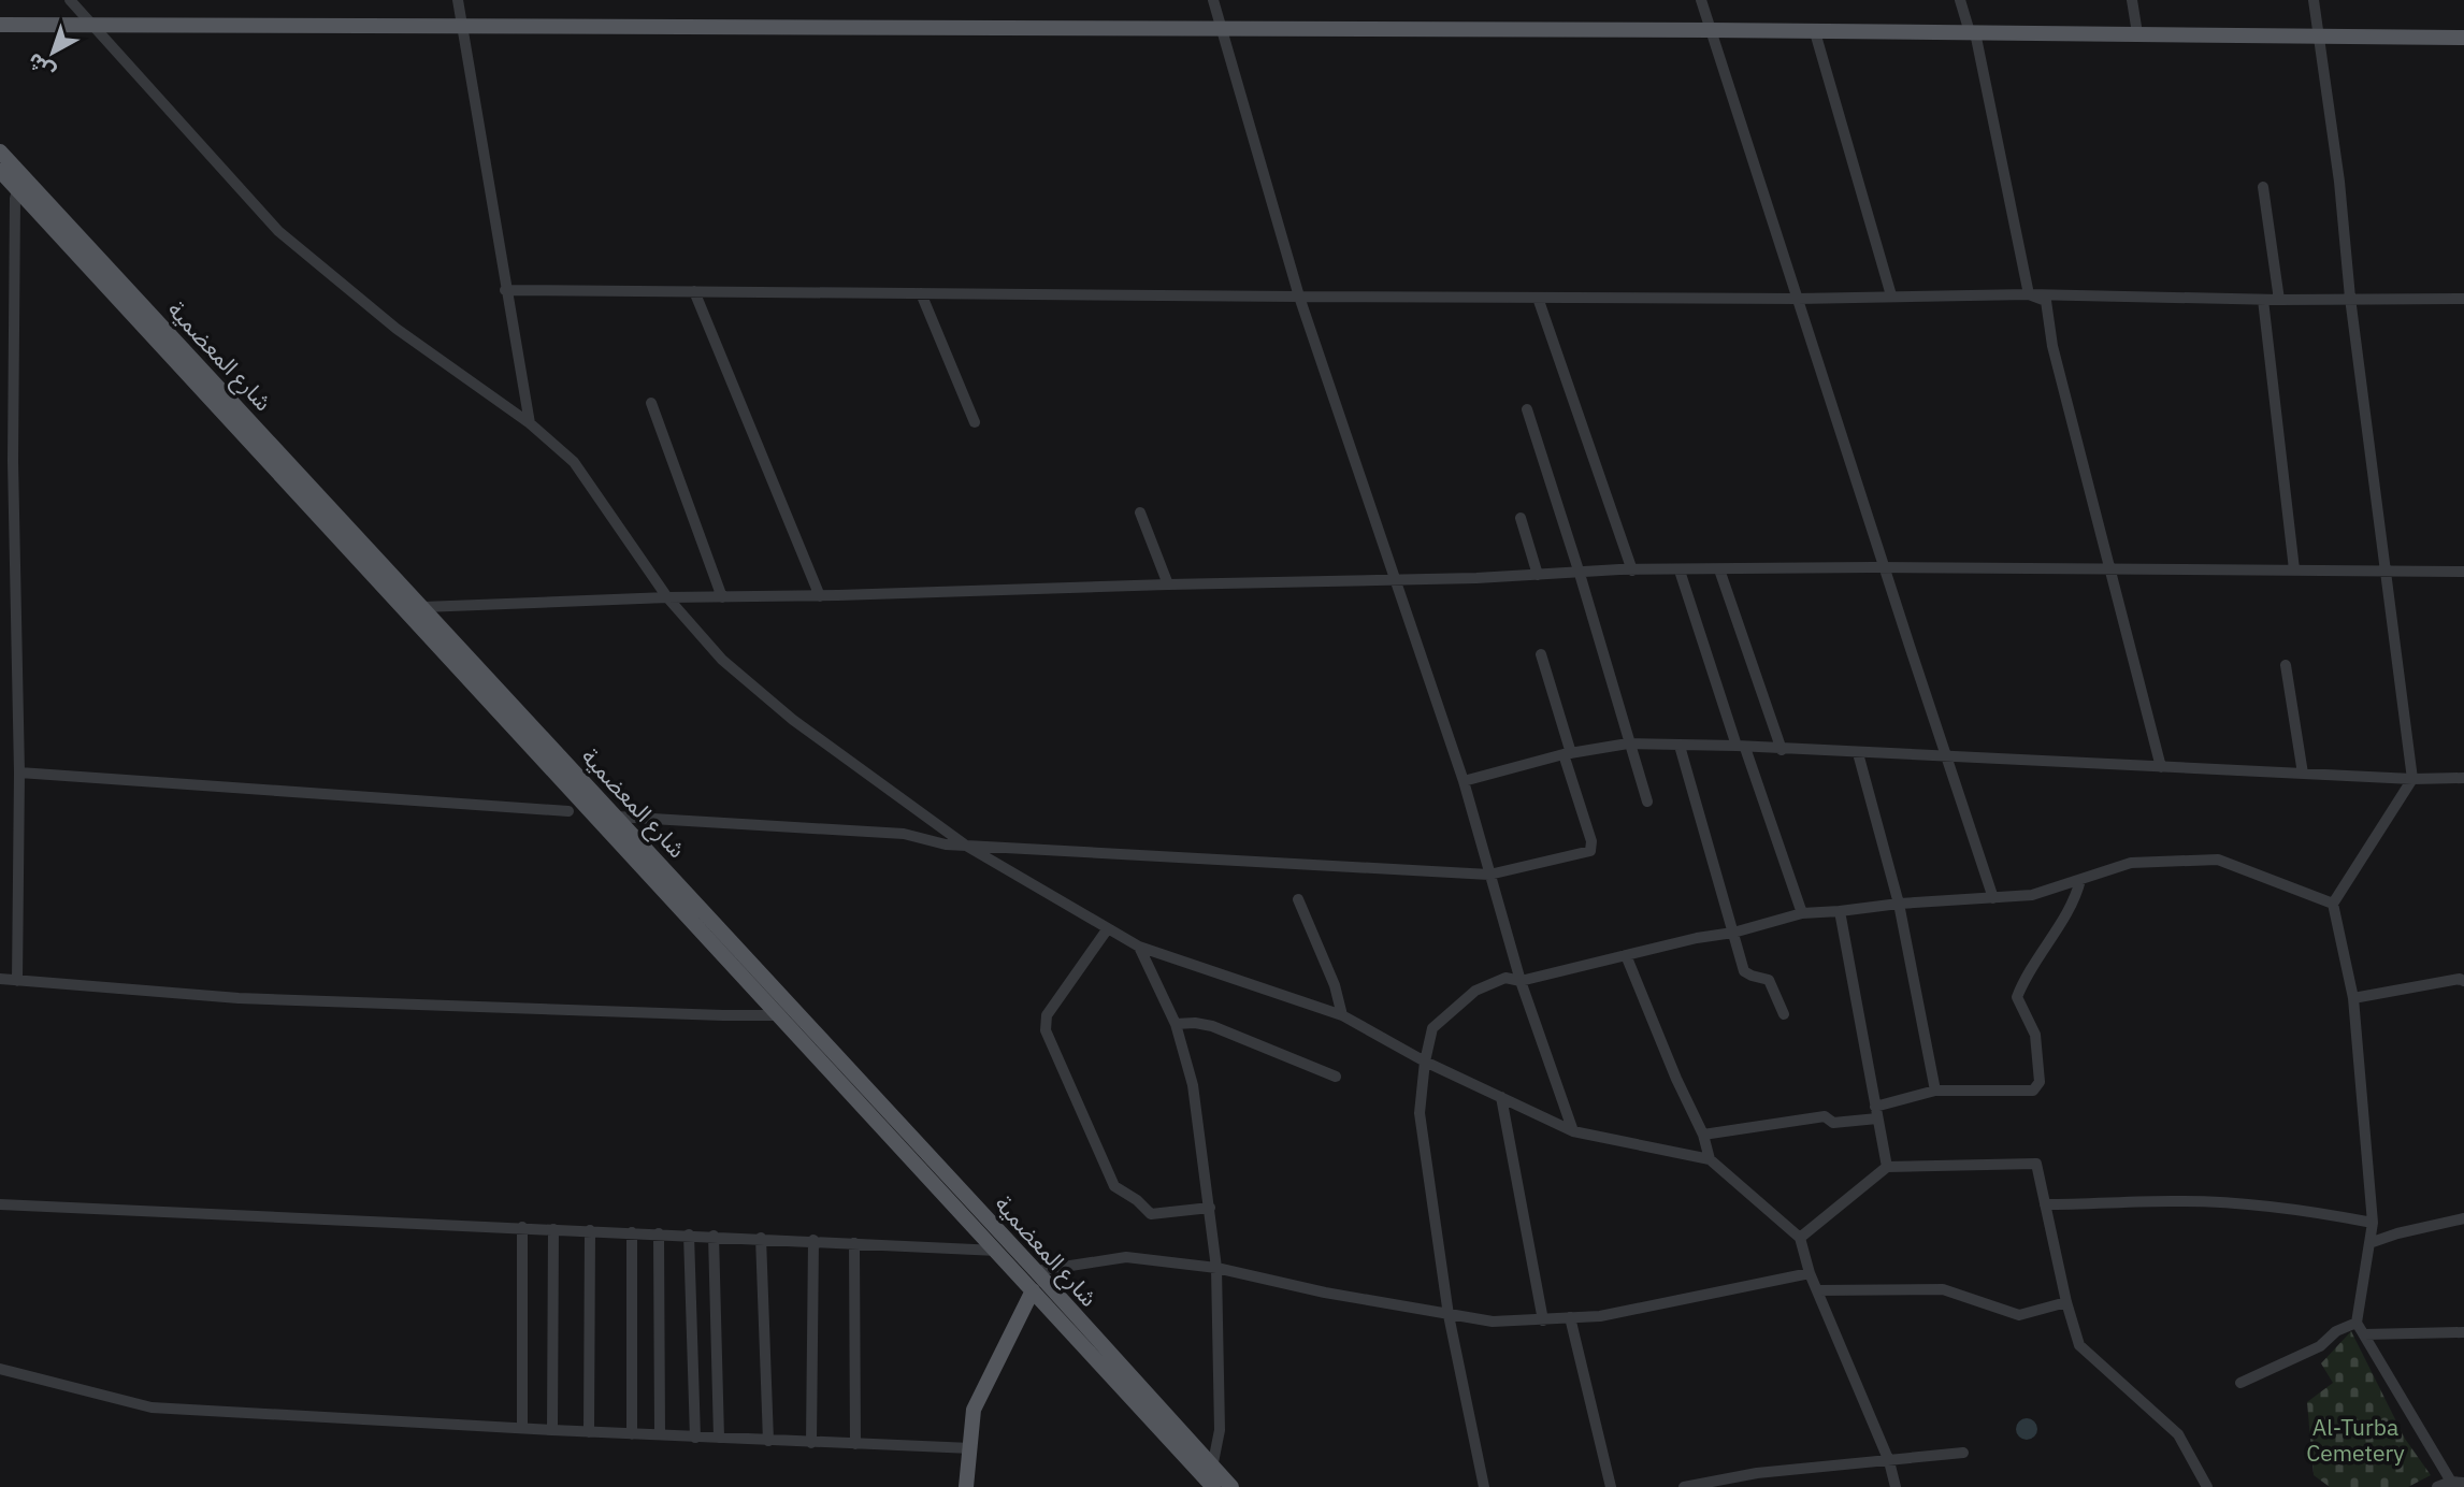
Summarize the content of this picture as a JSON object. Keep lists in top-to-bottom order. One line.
{"streets":{"main road":["شارع المعضمية"]},"parks":["Al-Turba Cemetery"],"north":"bottom left"}
